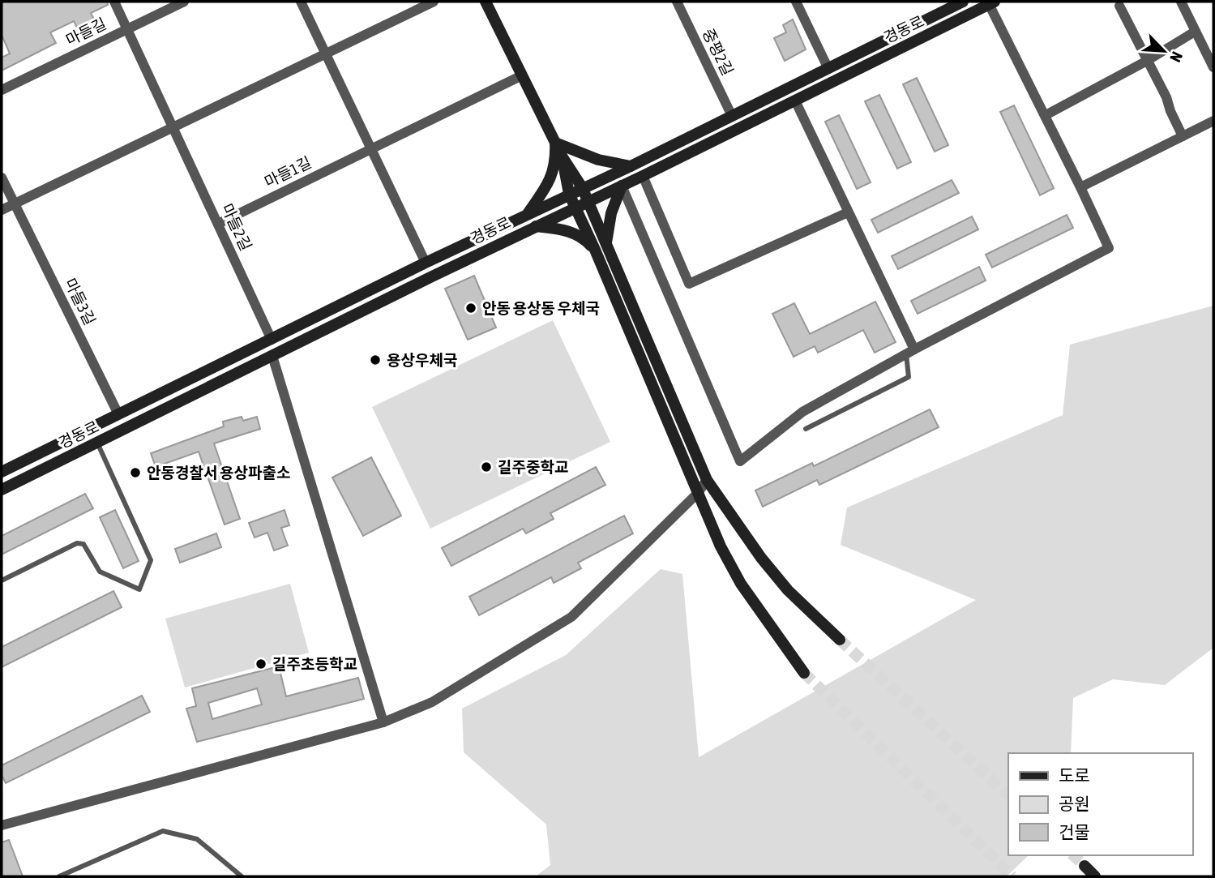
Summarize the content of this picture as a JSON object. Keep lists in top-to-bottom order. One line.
{"streets":{"street":["경동로","마들길","중평2길","마들1길","마들2길","마들3길"]},"crossings":[["경동로","중평2길"],["경동로","마들2길"],["경동로","마들3길"],["마들길","마들2길"],["마들1길","마들2길"]],"places":["안동 용상동 우체국","용상우체국","길주중학교","안동경찰서 용상파출소","길주초등학교"],"legend":["도로","공원","건물"],"north":"bottom right"}
